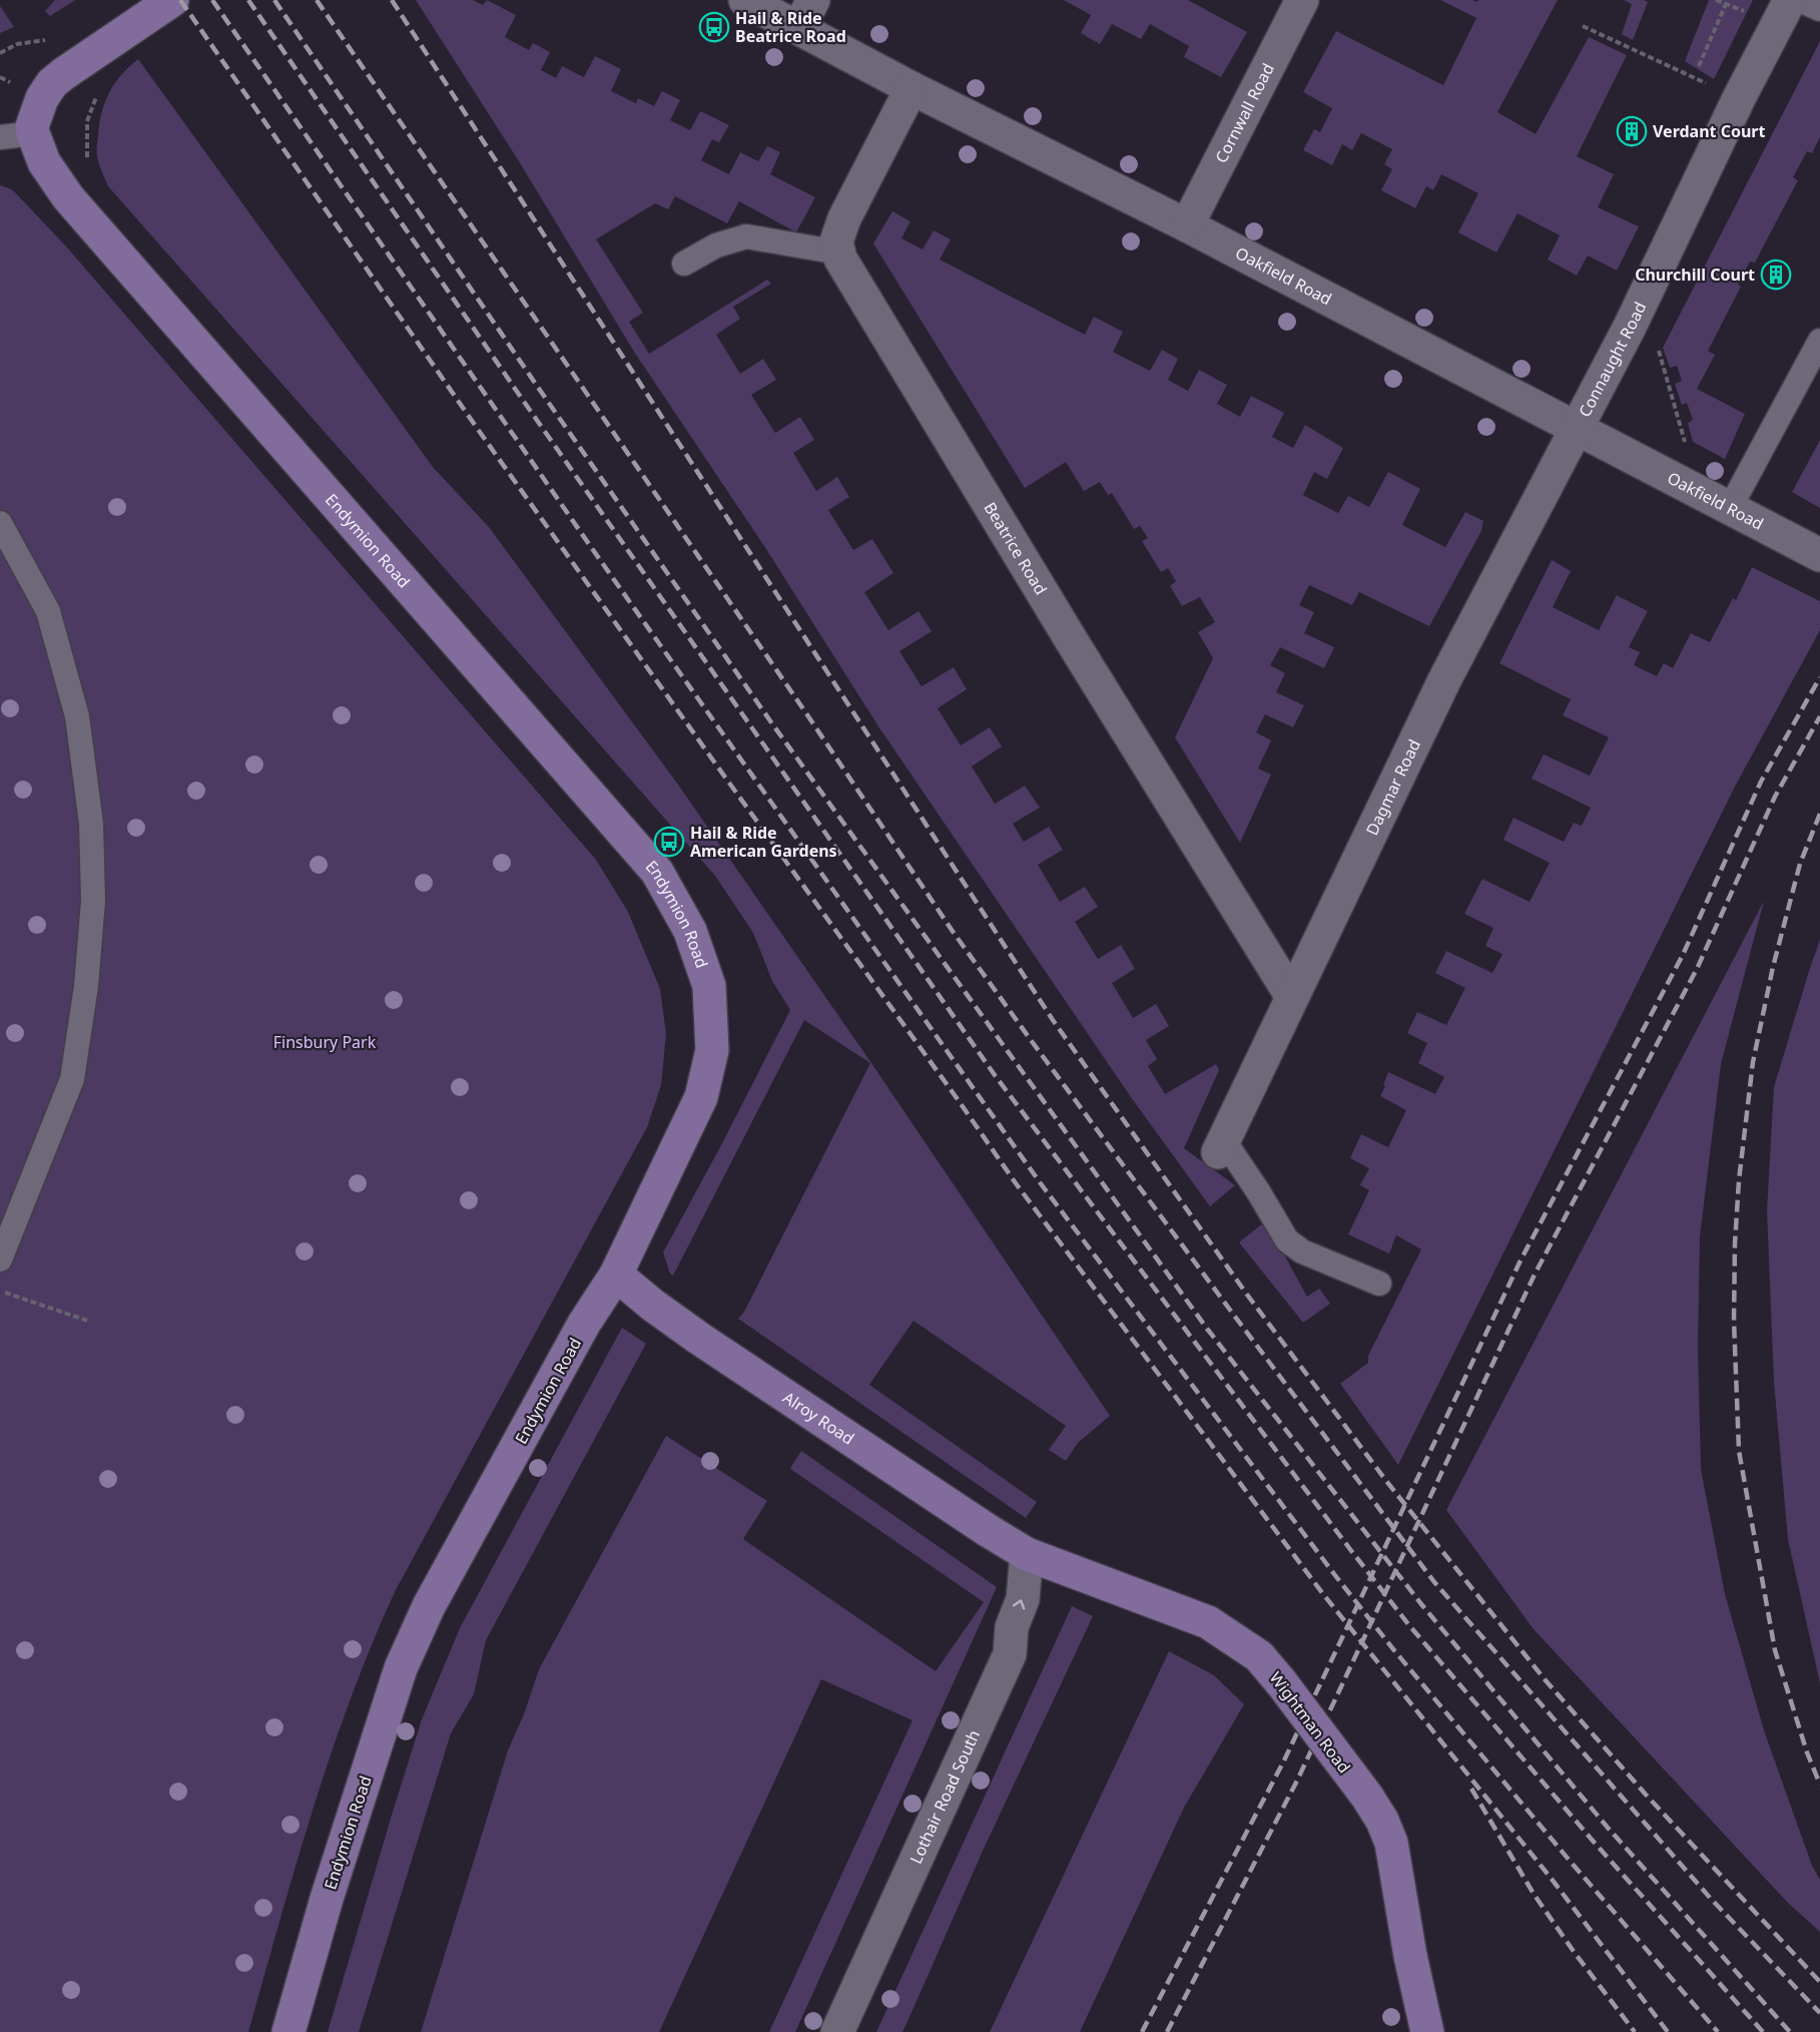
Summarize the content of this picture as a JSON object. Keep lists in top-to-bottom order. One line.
{"streets":{"main road":["Endymion Road","Alroy Road","Wightman Road"],"street":["Cornwall Road","Oakfield Road","Connaught Road","Beatrice Road","Dagmar Road","Lothair Road South"]},"crossings":[["Cornwall Road","Oakfield Road"],["Oakfield Road","Connaught Road"],["Oakfield Road","Beatrice Road"],["Oakfield Road","Dagmar Road"],["Connaught Road","Dagmar Road"],["Endymion Road","Alroy Road"],["Beatrice Road","Dagmar Road"],["Alroy Road","Wightman Road"],["Alroy Road","Lothair Road South"],["Wightman Road","Lothair Road South"]],"one_way":["Lothair Road South"],"parks":["Finsbury Park"],"places":{"bus stop":["Hail & Ride Beatrice Road","Hail & Ride American Gardens"],"building":["Verdant Court","Churchill Court"]}}
